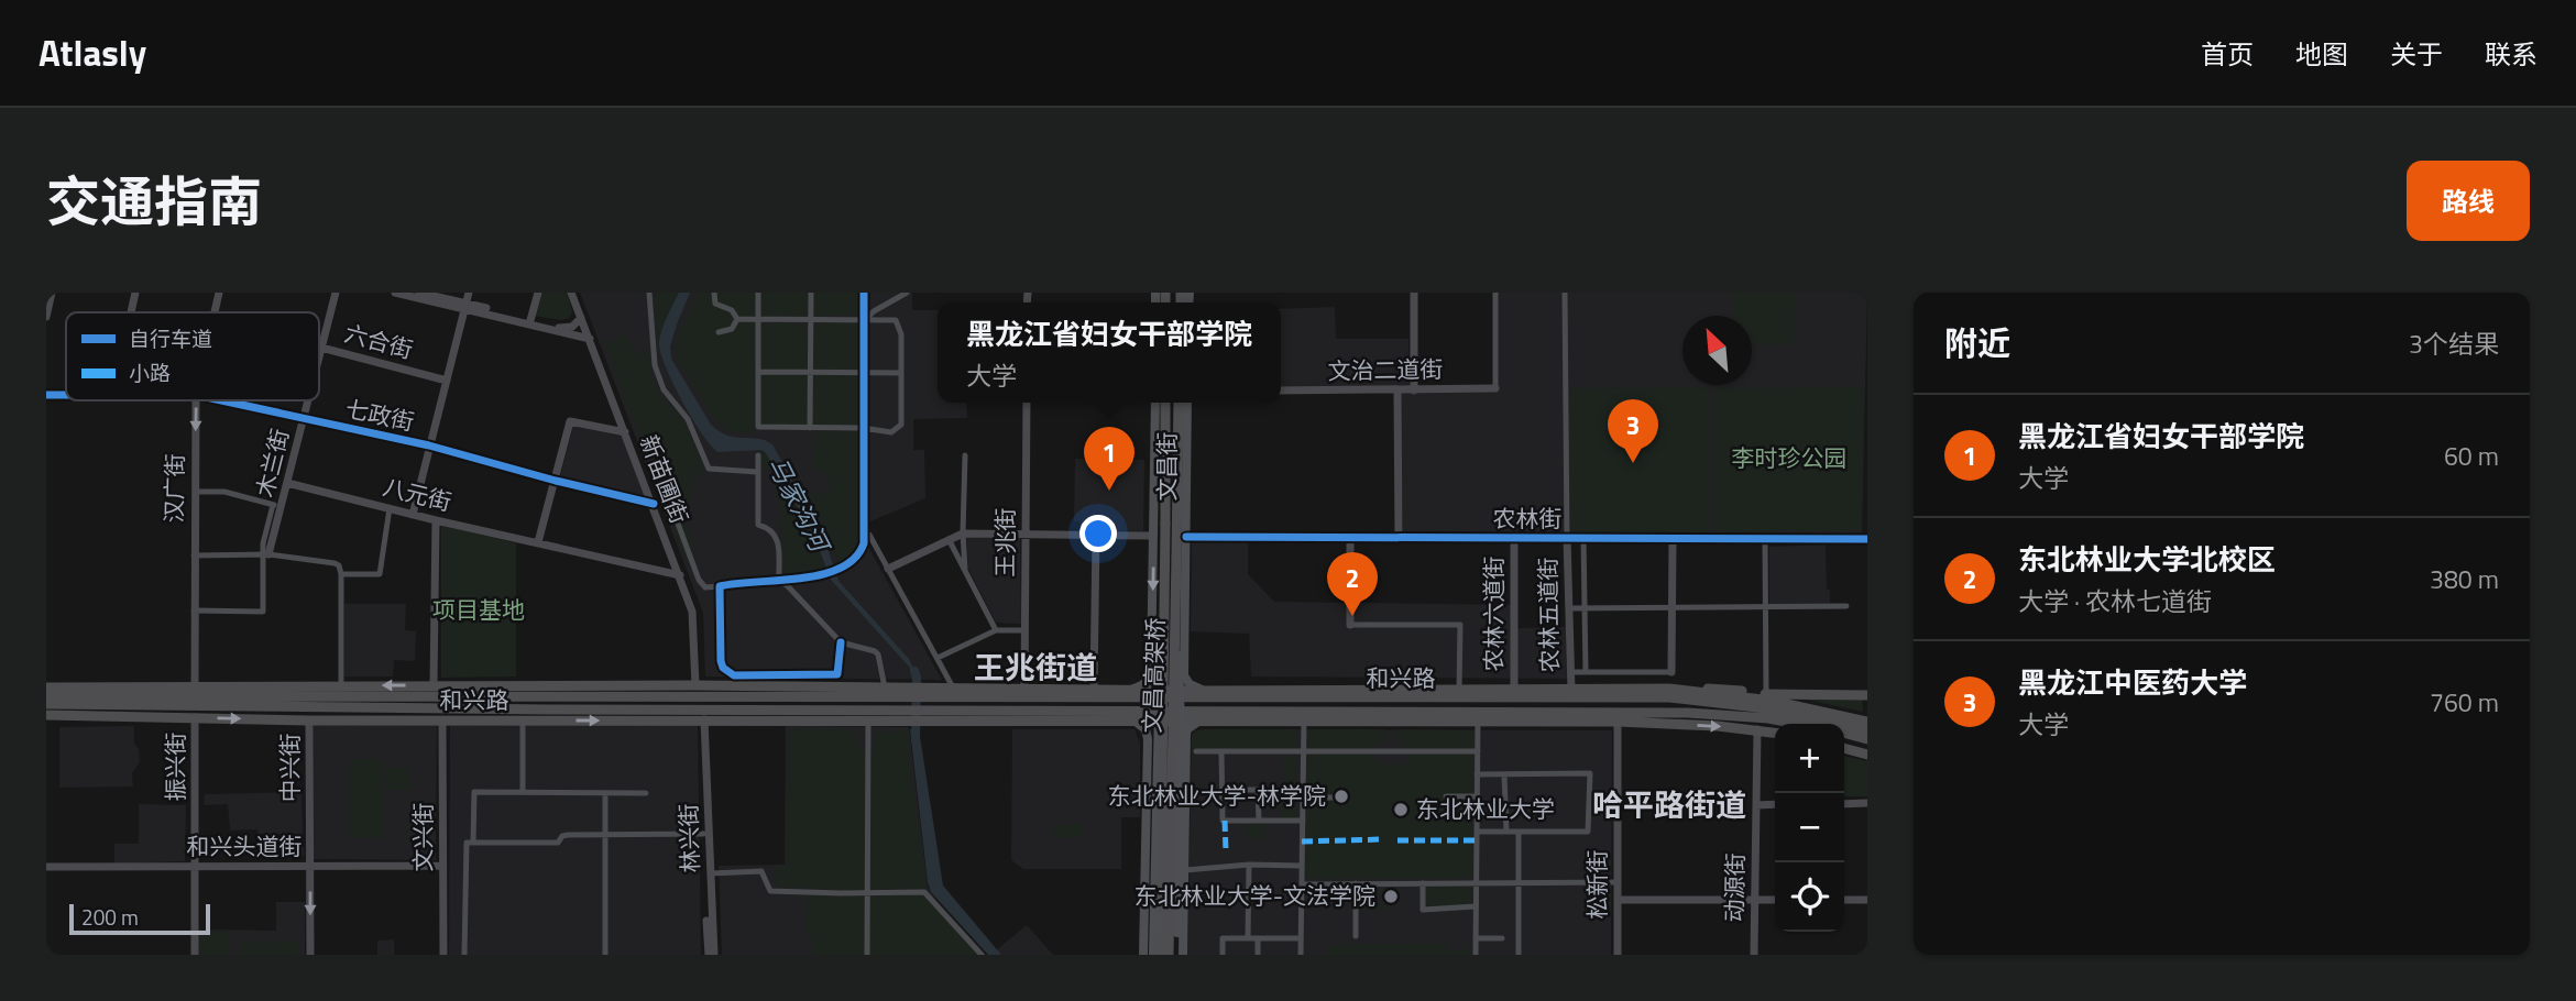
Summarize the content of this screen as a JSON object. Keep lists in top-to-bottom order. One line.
{"streets":{"highway":["文昌高架桥","和兴路"],"main road":["文昌街"],"street":["六合街","文治二道街","七政街","木兰街","新苗圃街","汉广街","八元街","农林街","王兆街","农林六道街","农林五道街","振兴街","中兴街","文兴街","林兴街","和兴头道街","松新街","动源街"]},"crossings":[["六合街","木兰街"],["七政街","木兰街"],["七政街","新苗圃街"],["木兰街","八元街"],["文昌街","农林街"],["文昌街","和兴路"],["新苗圃街","八元街"],["新苗圃街","和兴路"],["汉广街","和兴路"],["农林街","农林六道街"],["农林街","农林五道街"],["王兆街","和兴路"],["农林六道街","和兴路"],["农林五道街","和兴路"],["和兴路","振兴街"],["和兴路","中兴街"],["和兴路","文兴街"],["和兴路","林兴街"],["和兴路","松新街"],["和兴路","动源街"],["振兴街","和兴头道街"],["中兴街","和兴头道街"],["文兴街","和兴头道街"]],"one_way":["中兴街"],"districts":["王兆街道","哈平路街道"],"water":["马家沟河"],"parks":["李时珍公园","项目基地"],"places":["东北林业大学-林学院","东北林业大学","东北林业大学-文法学院"],"legend":["自行车道","小路"],"scale_bar":"200 m","north":"top left","page":{"header":"Atlasly","nav":["首页","地图","关于","联系"],"title":"交通指南","buttons":"路线","heading":["附近","3个结果"],"popup":["黑龙江省妇女干部学院","大学"],"list":[{"mark":"1","name":"黑龙江省妇女干部学院","note":"大学","value":"60 m"},{"mark":"2","name":"东北林业大学北校区","note":"大学 · 农林七道街","value":"380 m"},{"mark":"3","name":"黑龙江中医药大学","note":"大学","value":"760 m"}],"pins":["3","1","2"],"map_buttons":["+","−"],"scale":"200 m"}}
